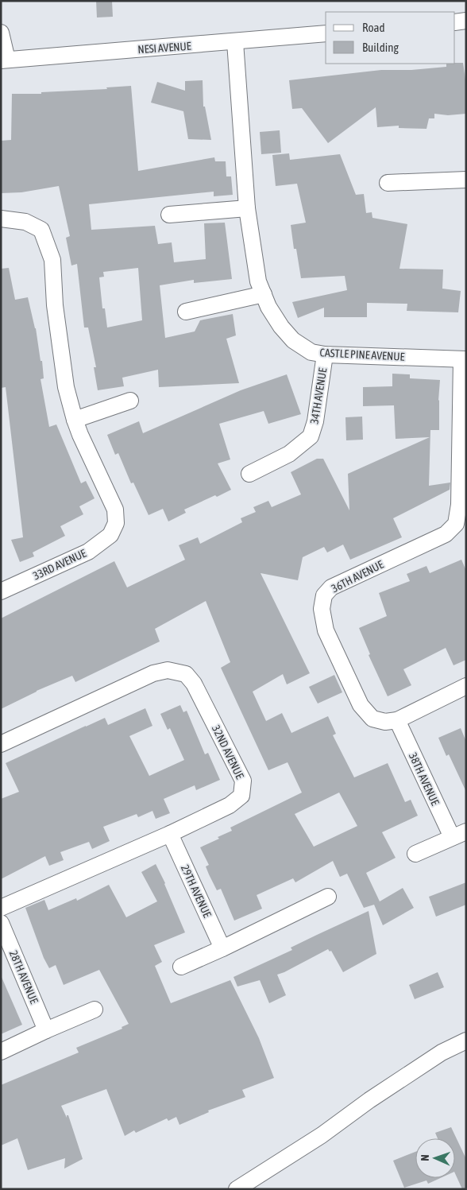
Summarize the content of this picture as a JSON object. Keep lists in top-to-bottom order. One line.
{"streets":{"street":["NESI AVENUE","CASTLE PINE AVENUE","34TH AVENUE","33RD AVENUE","36TH AVENUE","32ND AVENUE","38TH AVENUE","29TH AVENUE","28TH AVENUE"]},"crossings":[["NESI AVENUE","CASTLE PINE AVENUE"],["CASTLE PINE AVENUE","34TH AVENUE"],["CASTLE PINE AVENUE","36TH AVENUE"],["36TH AVENUE","38TH AVENUE"],["32ND AVENUE","29TH AVENUE"]],"legend":["Road","Building"],"north":"left"}
